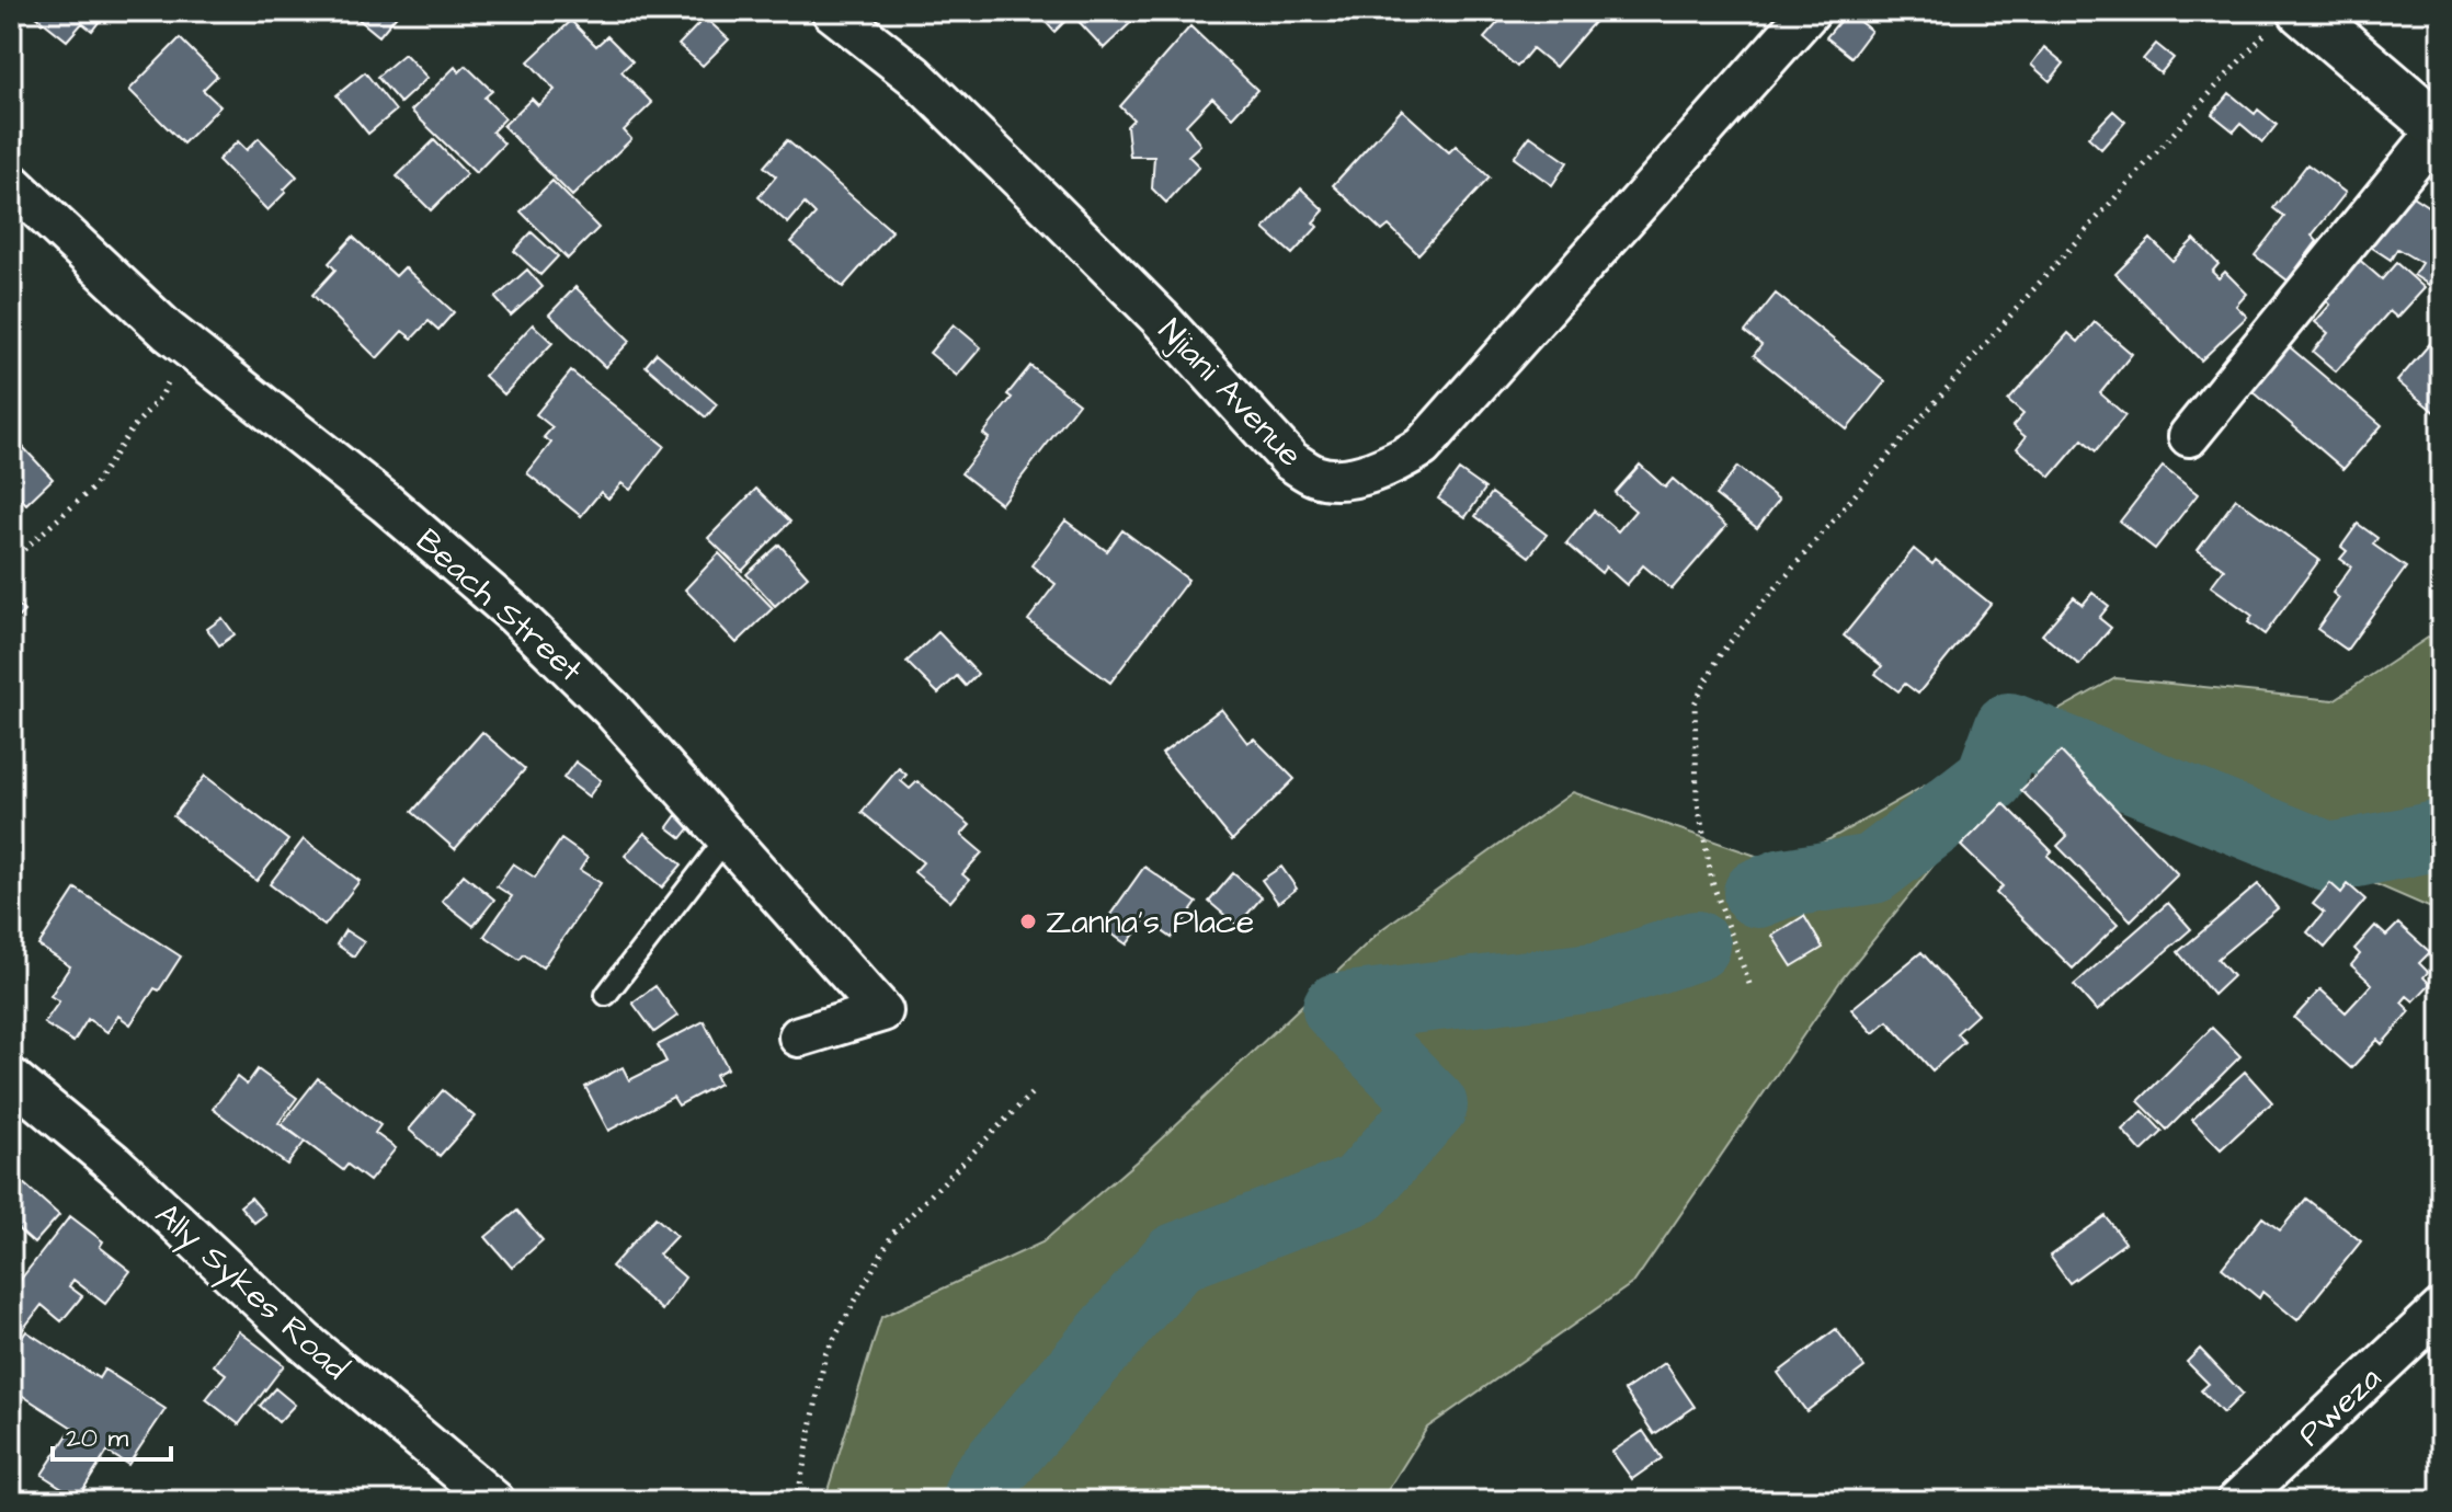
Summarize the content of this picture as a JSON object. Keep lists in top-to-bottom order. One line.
{"streets":{"street":["Njiani Avenue","Beach Street","Ally Sykes Road","Pweza"]},"places":["Zanna's Place"],"scale_bar":"20 m"}
